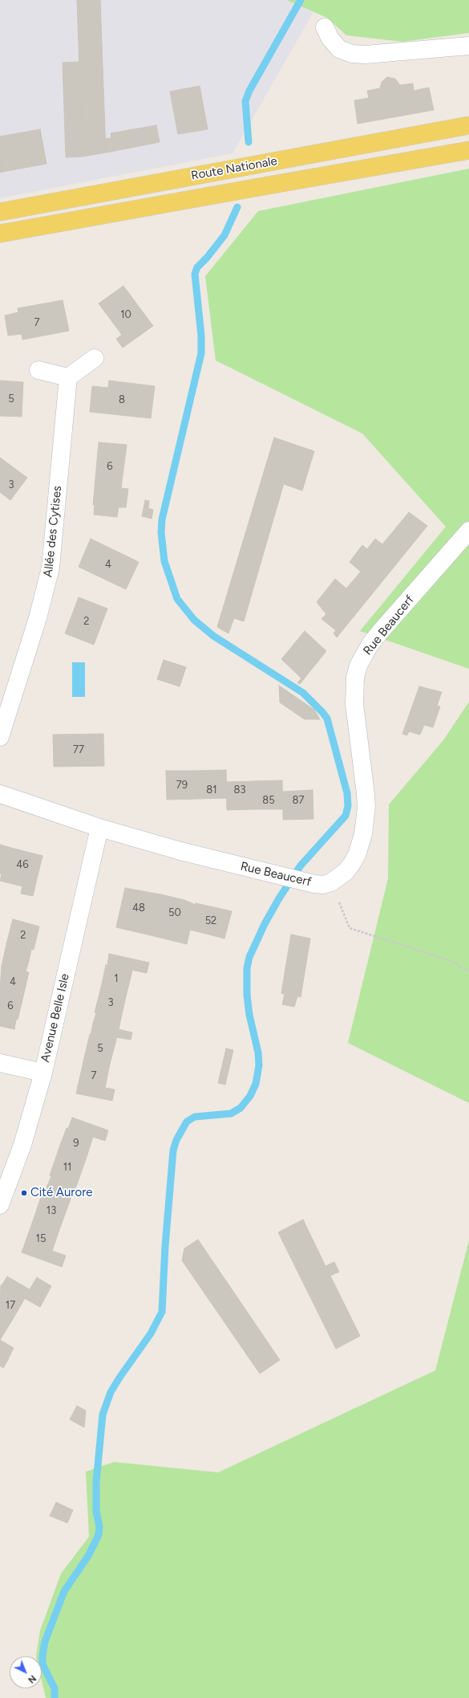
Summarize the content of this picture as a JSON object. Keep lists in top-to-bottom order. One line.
{"streets":{"main road":["Route Nationale"],"street":["Allée des Cytises","Rue Beaucerf","Avenue Belle Isle"]},"crossings":[["Rue Beaucerf","Avenue Belle Isle"]],"places":["Cité Aurore"],"house_numbers":["10","7","5","8","6","3","4","2","77","79","81","83","85","87","46","48","50","52","2","1","4","3","6","5","7","9","11","13","15","17"],"north":"bottom right"}
